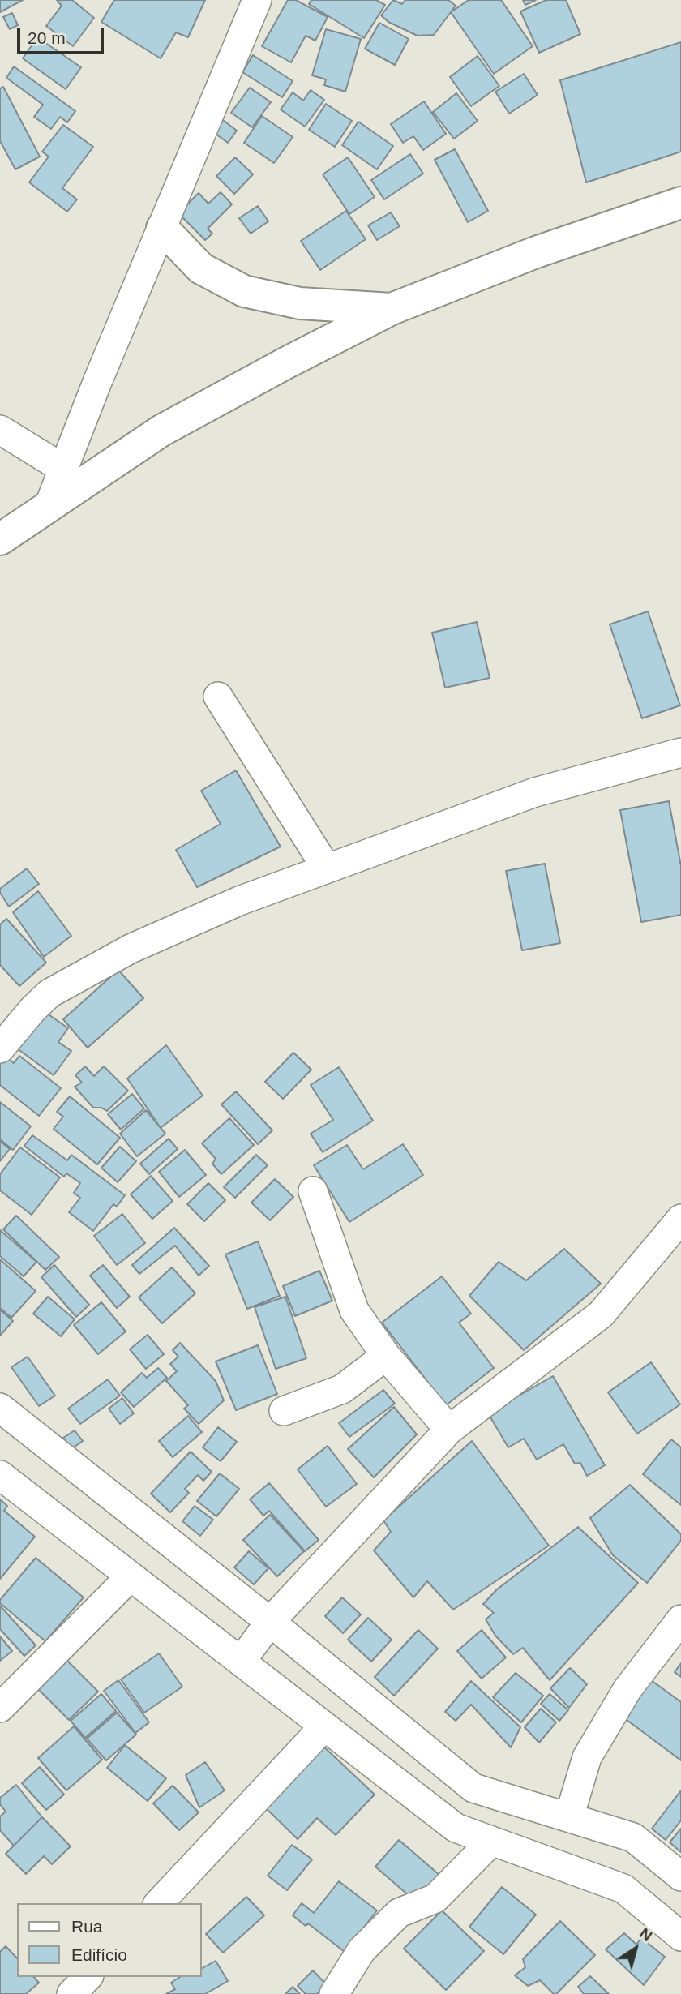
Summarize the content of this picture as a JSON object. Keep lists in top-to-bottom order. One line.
{"legend":["Rua","Edifício"],"scale_bar":"20 m","north":"top right"}
